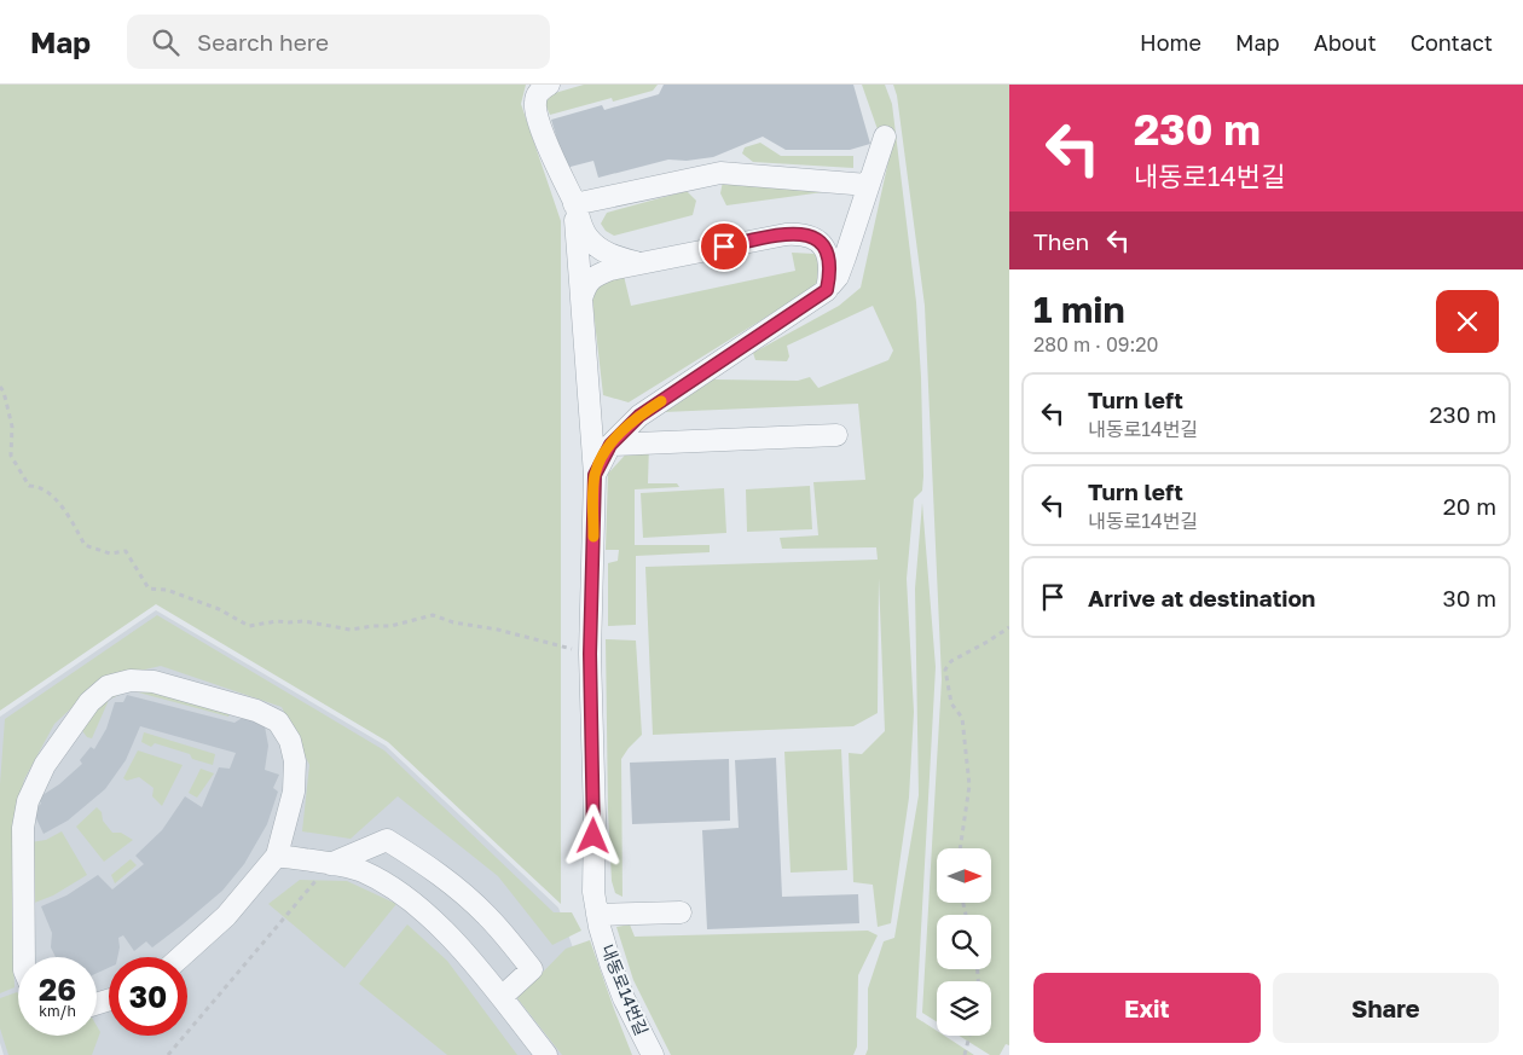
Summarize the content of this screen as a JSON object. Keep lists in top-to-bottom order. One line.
{"streets":{"street":["내동로14번길"]},"north":"right","page":{"header":"Map","search":"Search here","nav":["Home","Map","About","Contact"],"turn":["230 m","내동로14번길"],"then":"Then","heading":["1 min","280 m · 09:20"],"list":[{"name":"Turn left","note":"내동로14번길","value":"230 m"},{"name":"Turn left","note":"내동로14번길","value":"20 m"},{"name":"Arrive at destination","value":"30 m"}],"speed":"26 km/h","limit":"30","buttons":["Exit","Share"]}}
